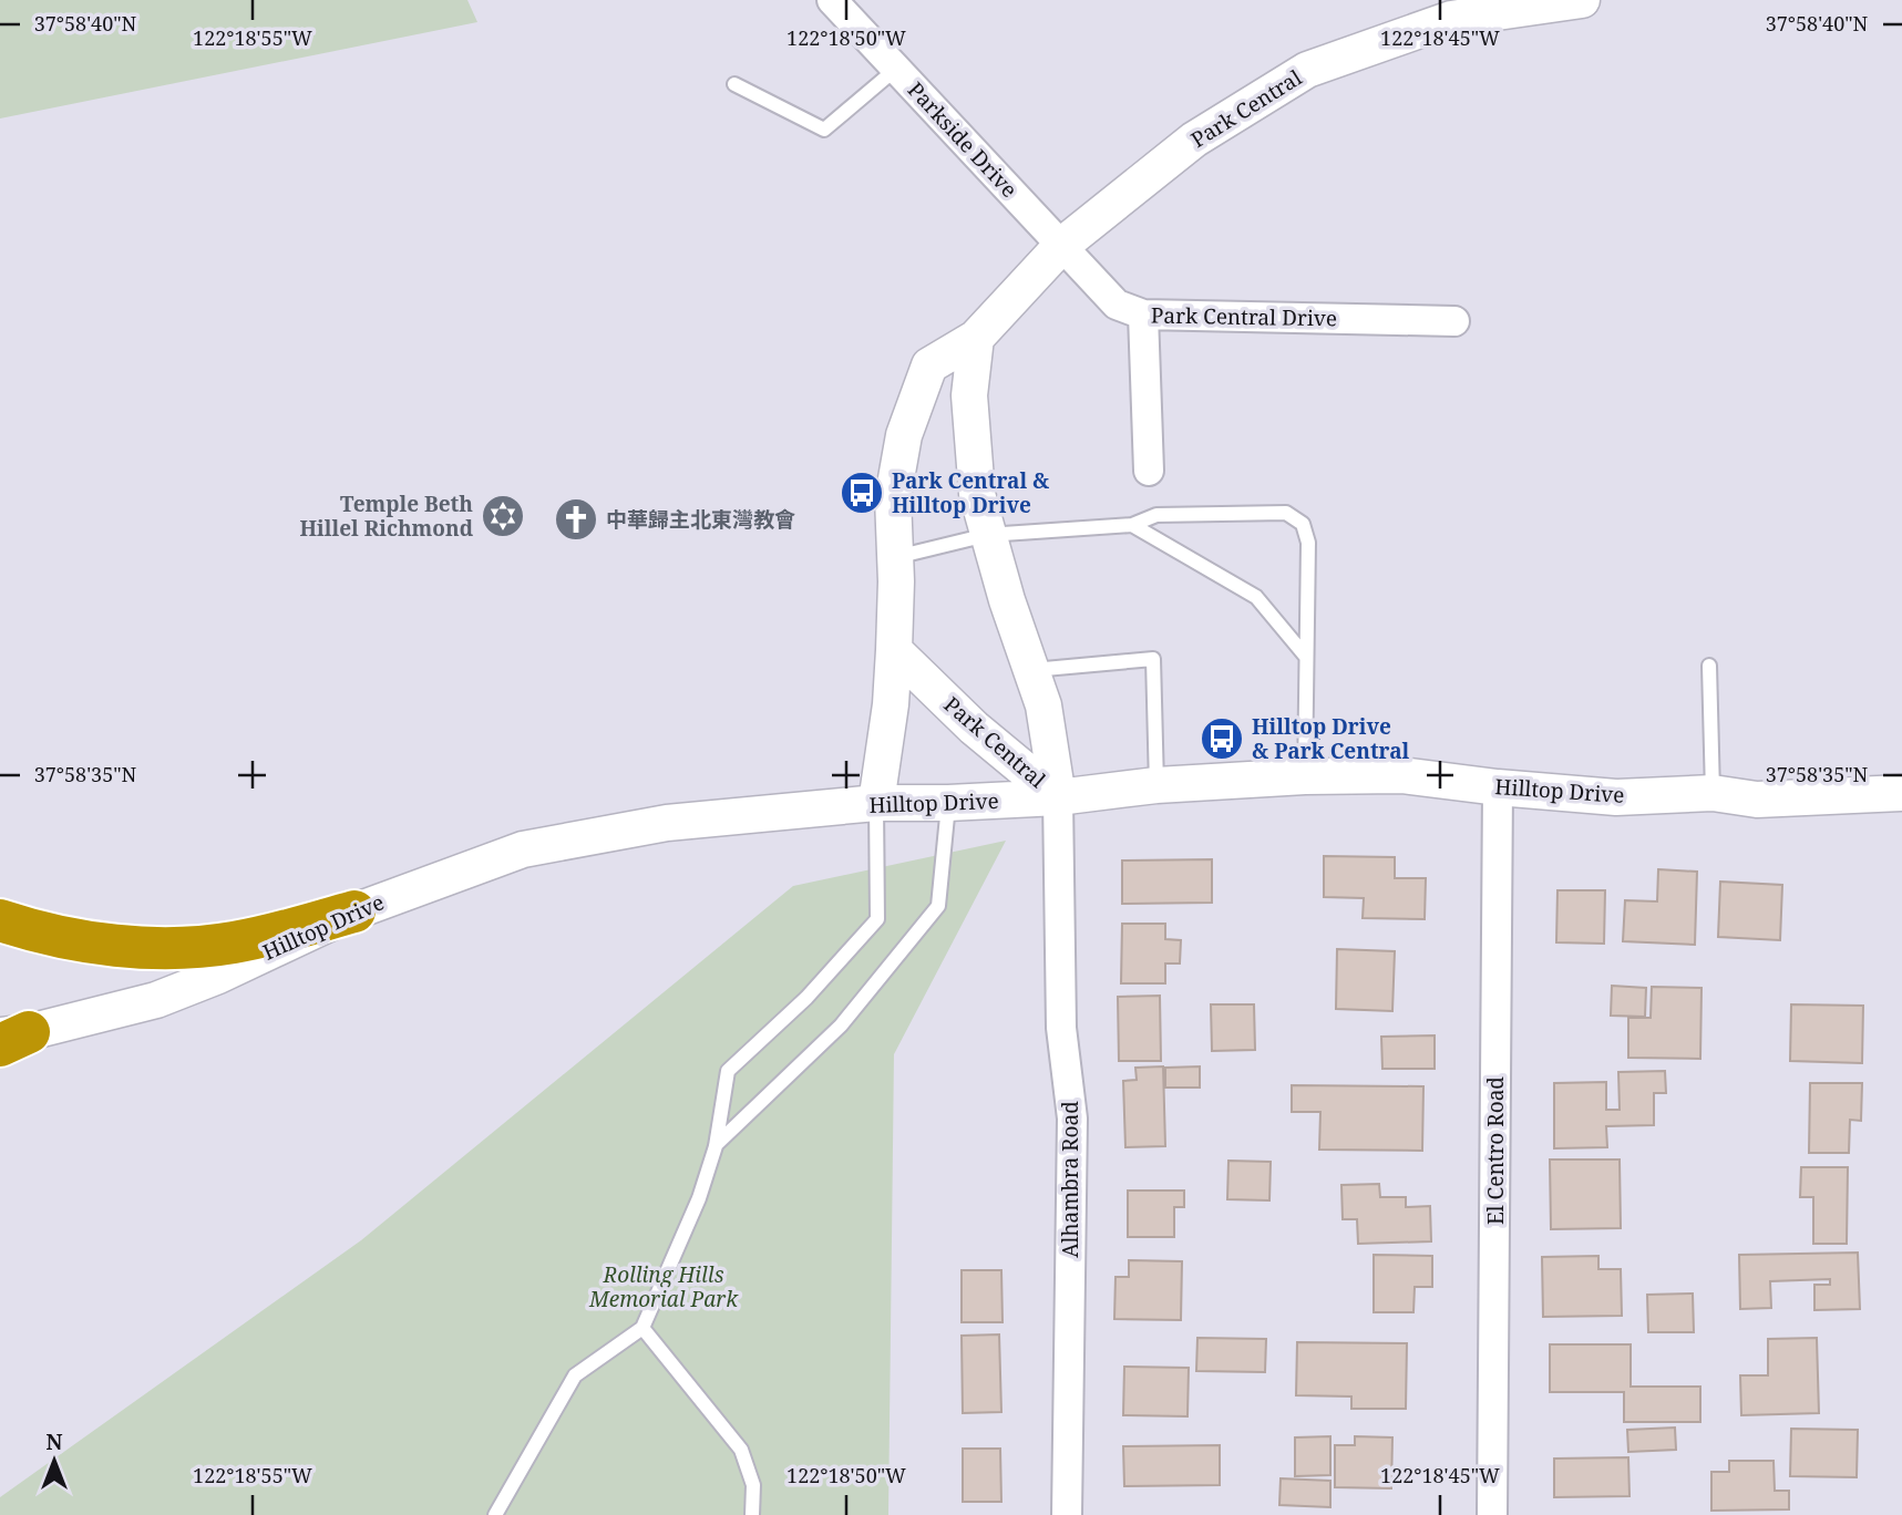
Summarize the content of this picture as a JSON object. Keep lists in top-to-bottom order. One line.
{"streets":{"street":["Park Central","Parkside Drive","Park Central Drive","Hilltop Drive","El Centro Road","Alhambra Road"]},"crossings":[["Park Central","Parkside Drive"],["Park Central","Park Central Drive"],["Park Central","Hilltop Drive"],["Park Central","Alhambra Road"],["Parkside Drive","Park Central Drive"],["Hilltop Drive","El Centro Road"],["Hilltop Drive","Alhambra Road"]],"parks":["Rolling Hills Memorial Park"],"places":{"bus stop":["Park Central & Hilltop Drive","Hilltop Drive & Park Central"],"synagogue":["Temple Beth Hillel Richmond"],"church":["中華歸主北東灣教會"]},"north":"top","coordinates":["37°58'40\"N","122°18'55\"W","122°18'50\"W","122°18'45\"W","37°58'35\"N"]}
